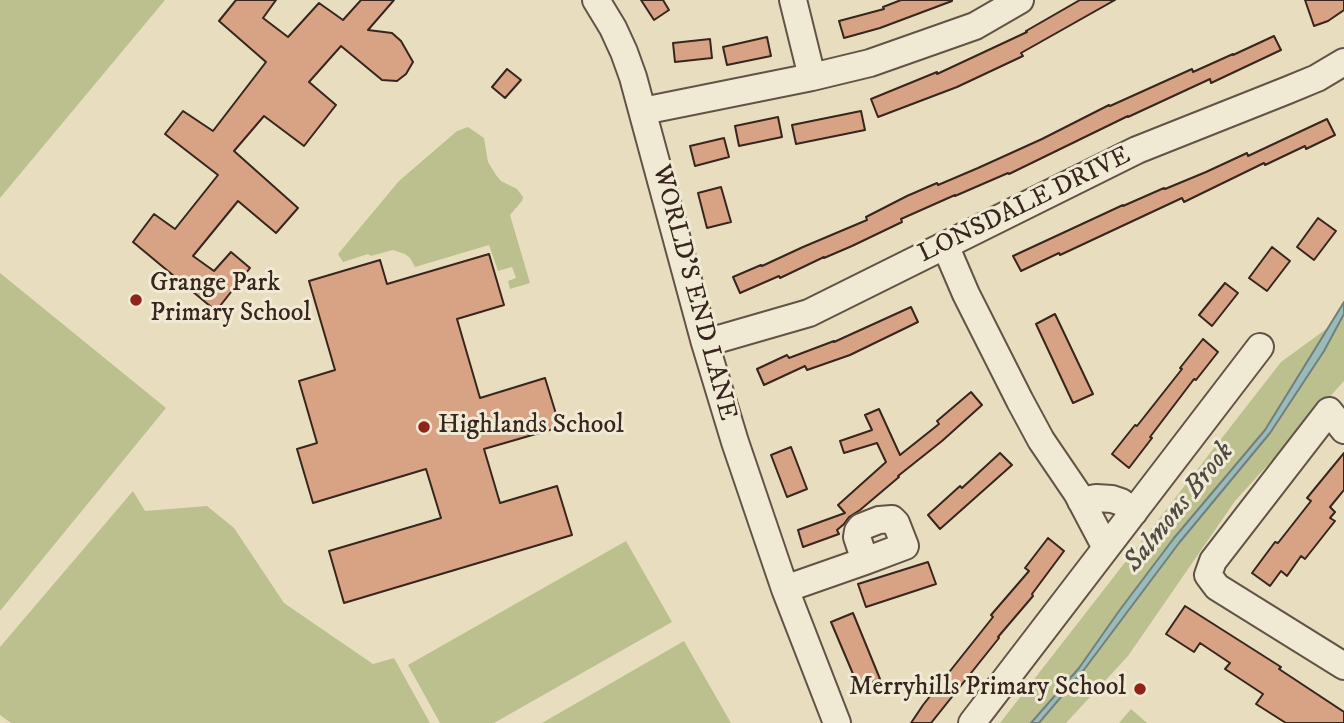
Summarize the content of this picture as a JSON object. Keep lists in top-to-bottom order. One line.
{"streets":{"street":["LONSDALE DRIVE","WORLD'S END LANE"]},"crossings":[["LONSDALE DRIVE","WORLD'S END LANE"]],"water":["Salmons Brook"],"places":["Grange Park Primary School","Highlands School","Merryhills Primary School"]}
